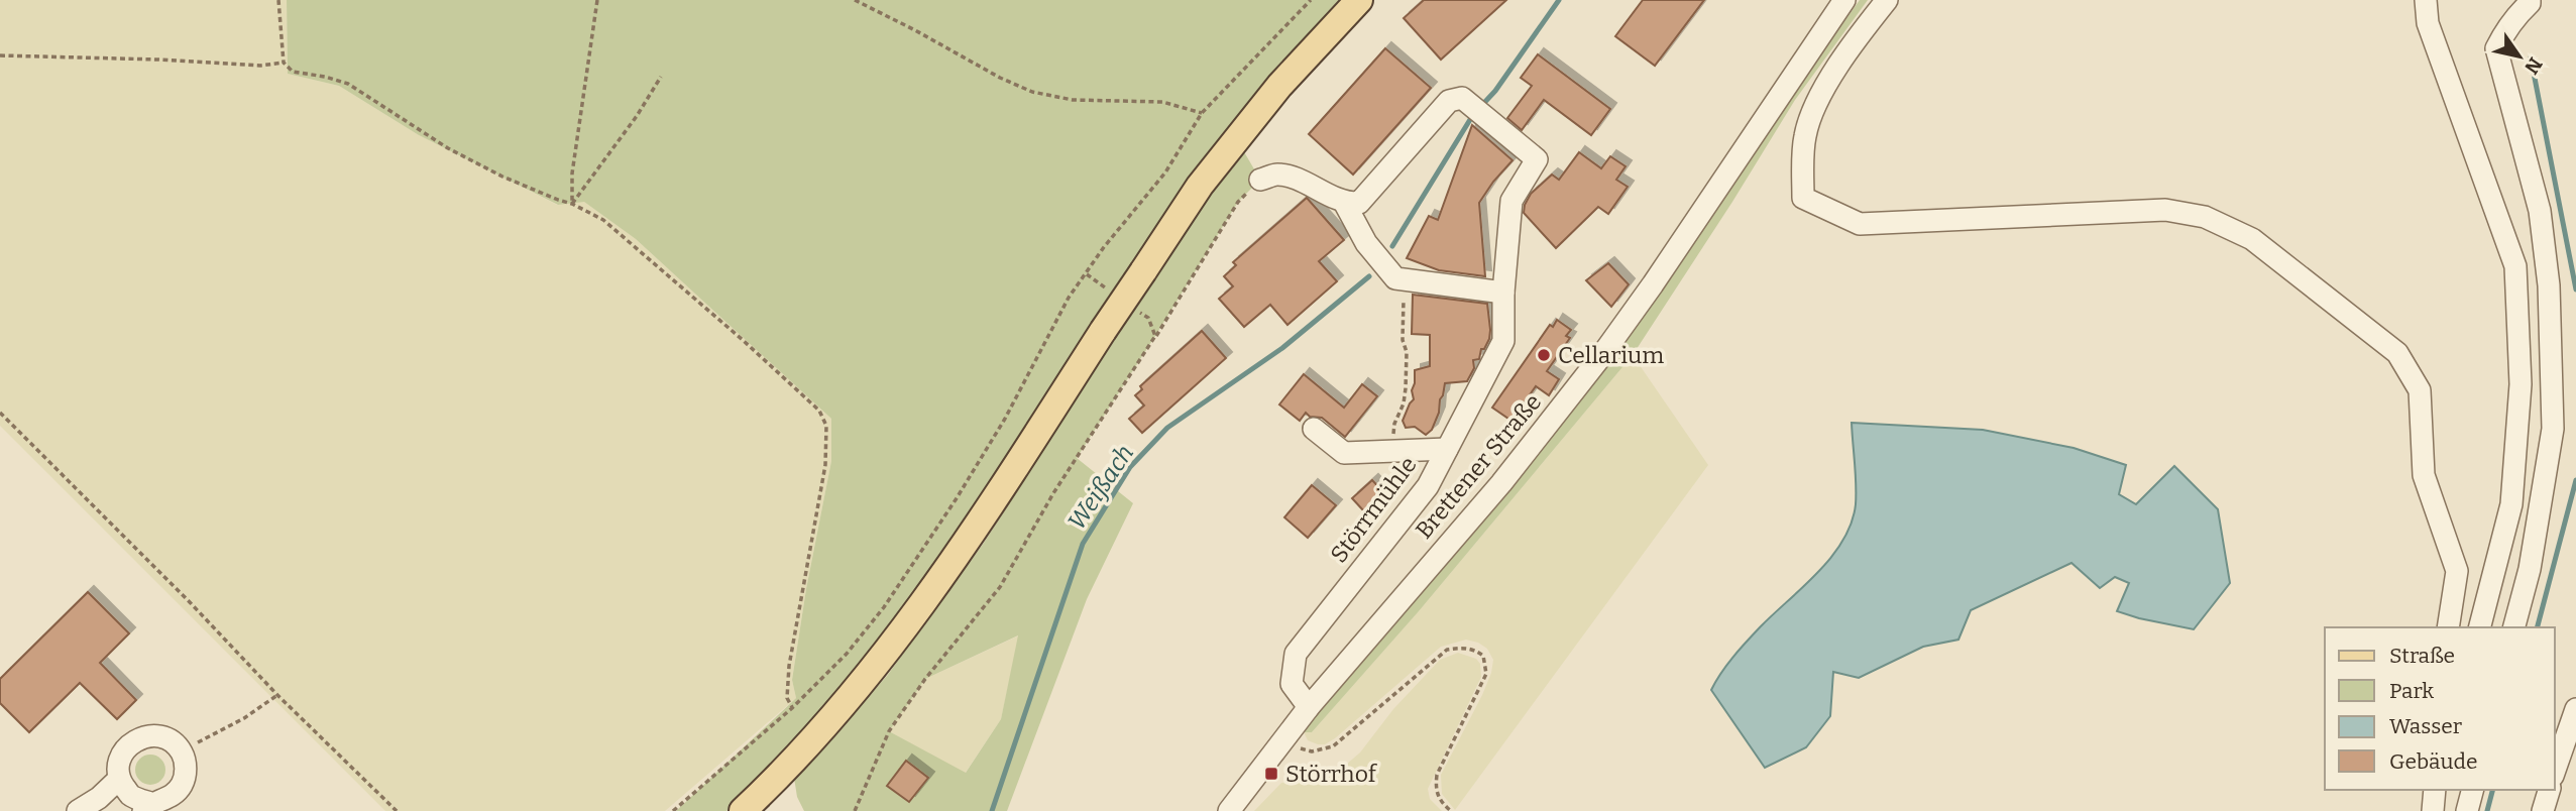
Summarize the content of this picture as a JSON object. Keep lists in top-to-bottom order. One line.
{"streets":{"street":["Brettener Straße","Störrmühle"]},"crossings":[["Brettener Straße","Störrmühle"]],"water":["Weißach"],"places":{"other":["Cellarium"],"transit":["Störrhof"]},"legend":["Straße","Park","Wasser","Gebäude"],"north":"bottom right"}
